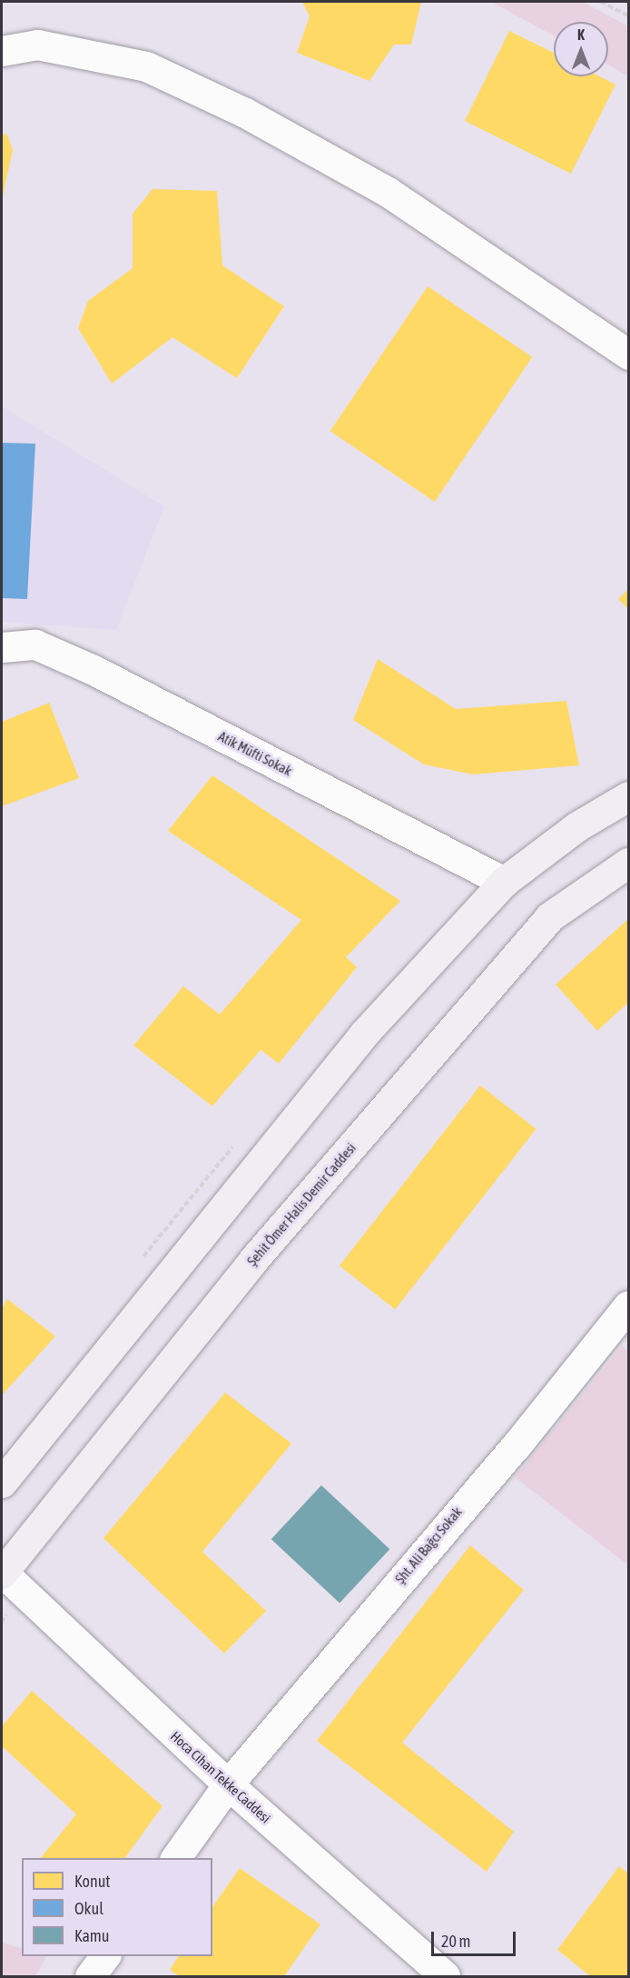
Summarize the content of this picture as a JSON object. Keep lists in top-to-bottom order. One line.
{"streets":{"main road":["Şehit Ömer Halis Demir Caddesi"],"street":["Atik Müfti Sokak","Şht. Ali Bağcı Sokak","Hoca Cihan Tekke Caddesi"]},"crossings":[["Şehit Ömer Halis Demir Caddesi","Hoca Cihan Tekke Caddesi"],["Şht. Ali Bağcı Sokak","Hoca Cihan Tekke Caddesi"]],"legend":["Konut","Okul","Kamu"],"scale_bar":"20 m","north":"top"}
